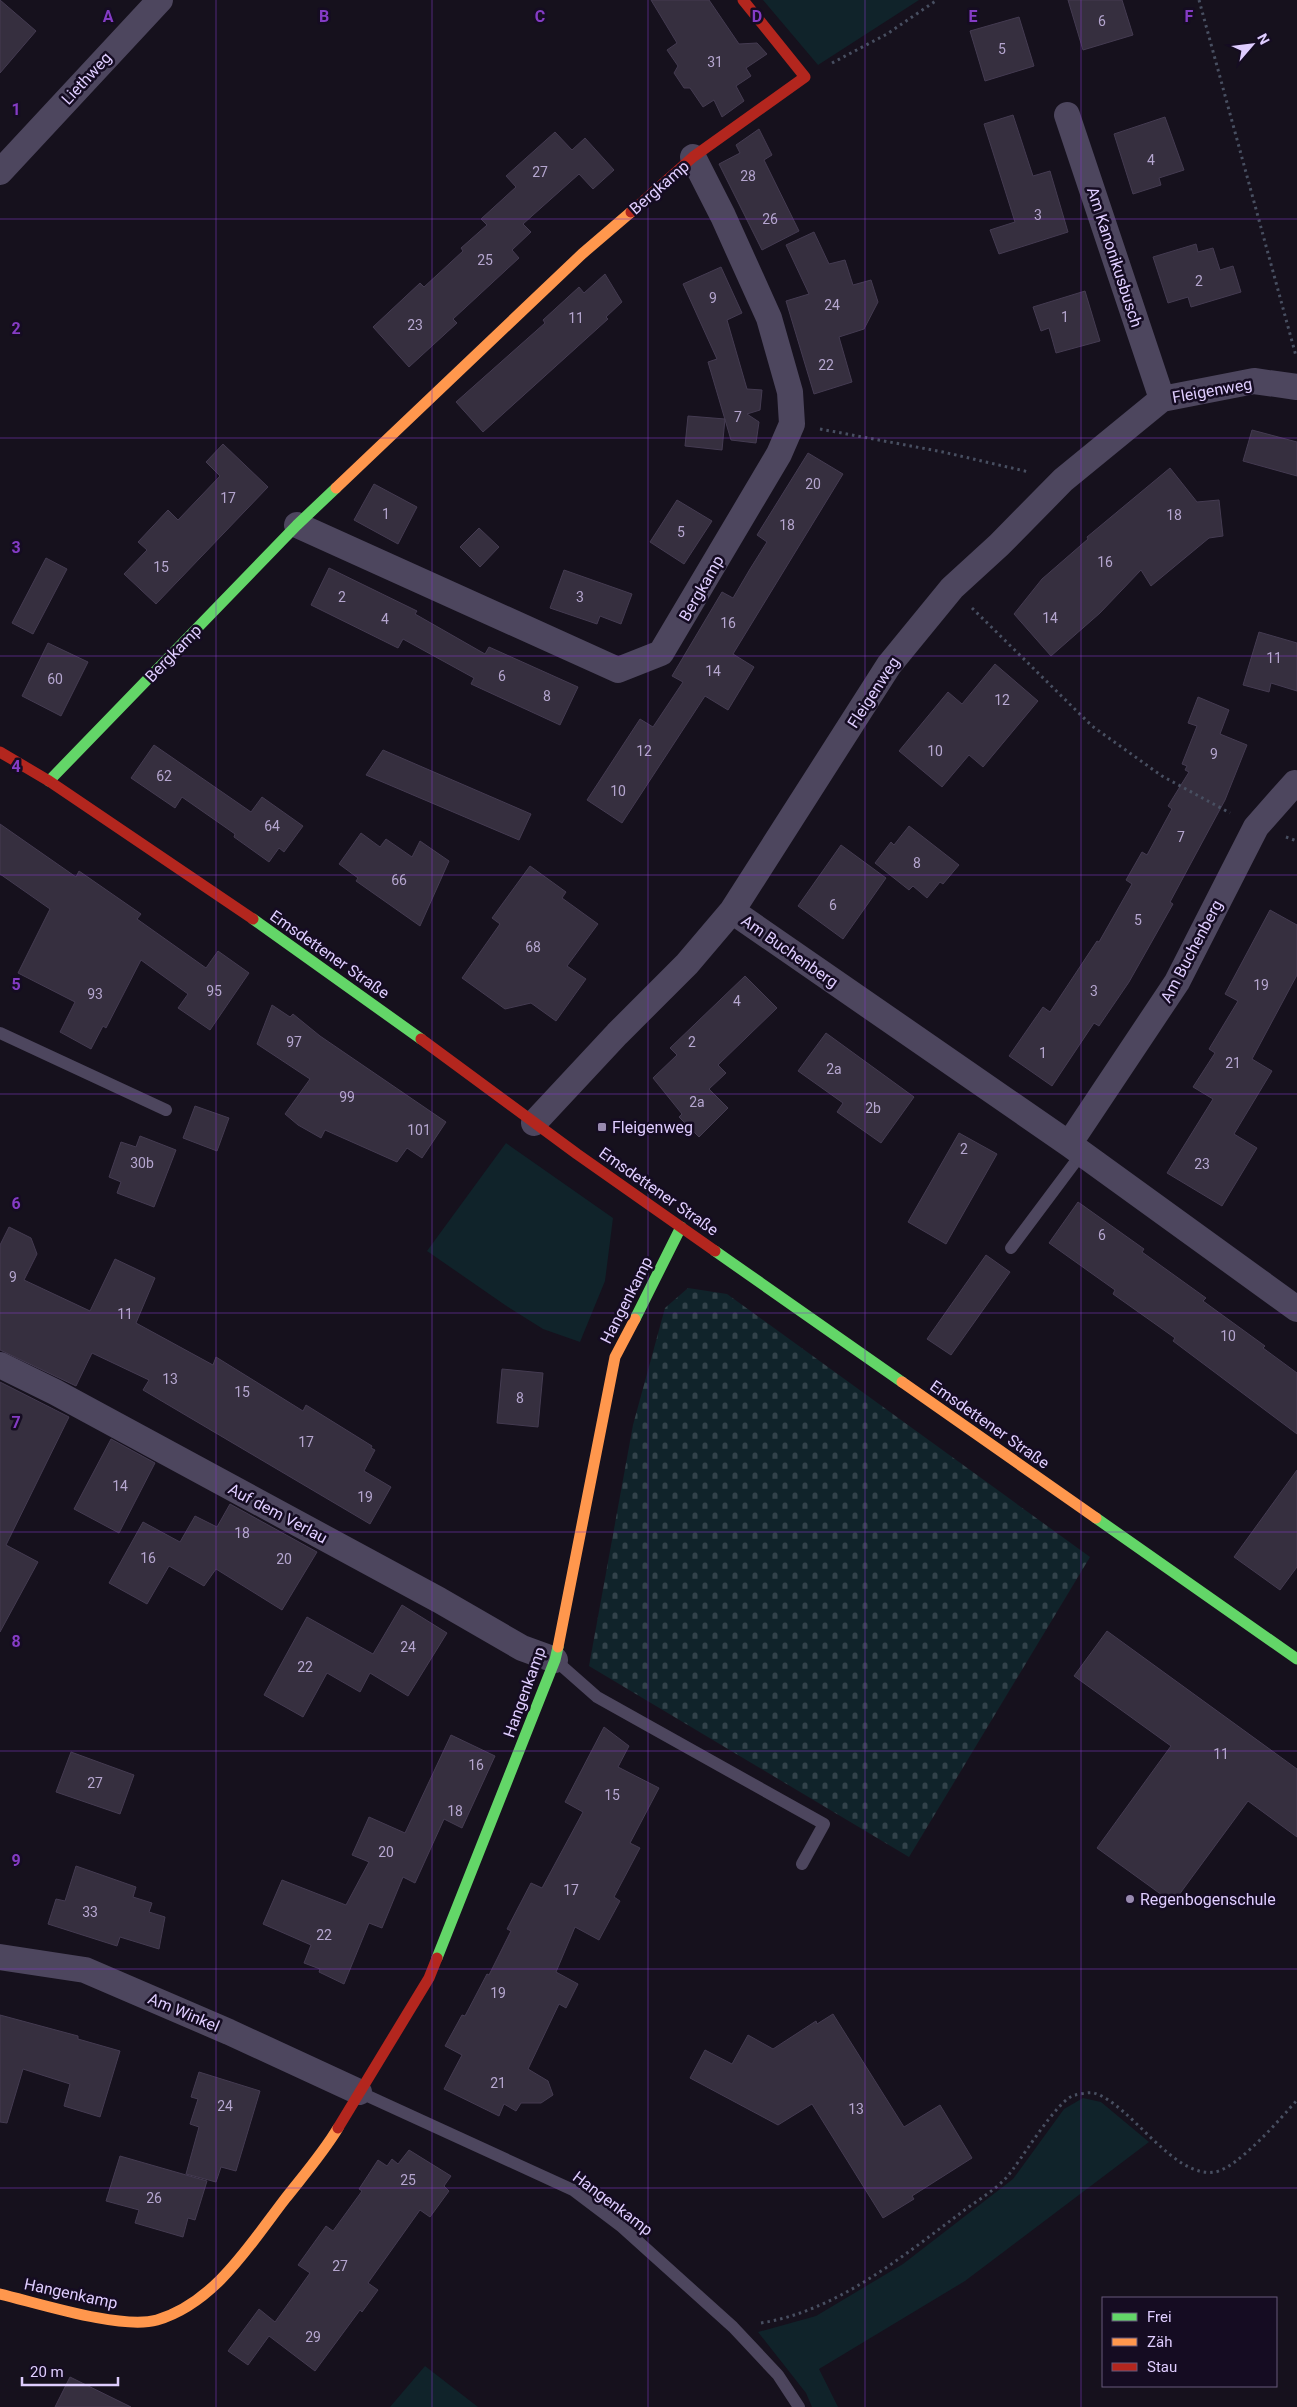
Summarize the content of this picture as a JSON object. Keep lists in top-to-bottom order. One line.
{"streets":{"street":["Liethweg","Bergkamp","Am Kanonikusbusch","Fleigenweg","Am Buchenberg","Emsdettener Straße","Hangenkamp","Auf dem Verlau","Am Winkel"]},"crossings":[["Bergkamp","Emsdettener Straße"],["Am Kanonikusbusch","Fleigenweg"],["Fleigenweg","Am Buchenberg"],["Fleigenweg","Emsdettener Straße"],["Emsdettener Straße","Hangenkamp"],["Hangenkamp","Auf dem Verlau"],["Hangenkamp","Am Winkel"]],"places":{"transit":["Fleigenweg"],"other":["Regenbogenschule"]},"house_numbers":["6","5","31","4","27","28","3","26","25","2","9","24","1","11","23","22","7","20","17","1","18","18","5","16","15","2","3","14","4","16","11","14","6","60","8","12","12","10","9","62","10","64","7","8","66","6","5","68","19","95","3","93","4","97","2","1","21","2a","99","2a","2b","101","2","30b","23","6","9","11","10","13","15","8","17","14","19","18","16","20","24","22","11","16","27","15","18","20","17","33","22","19","21","24","13","25","26","27","29"],"legend":["Frei","Zäh","Stau"],"scale_bar":"20 m","north":"top right","grid":{"columns":["A","B","C","D","E","F"],"rows":["1","2","3","4","5","6","7","8","9"]}}
